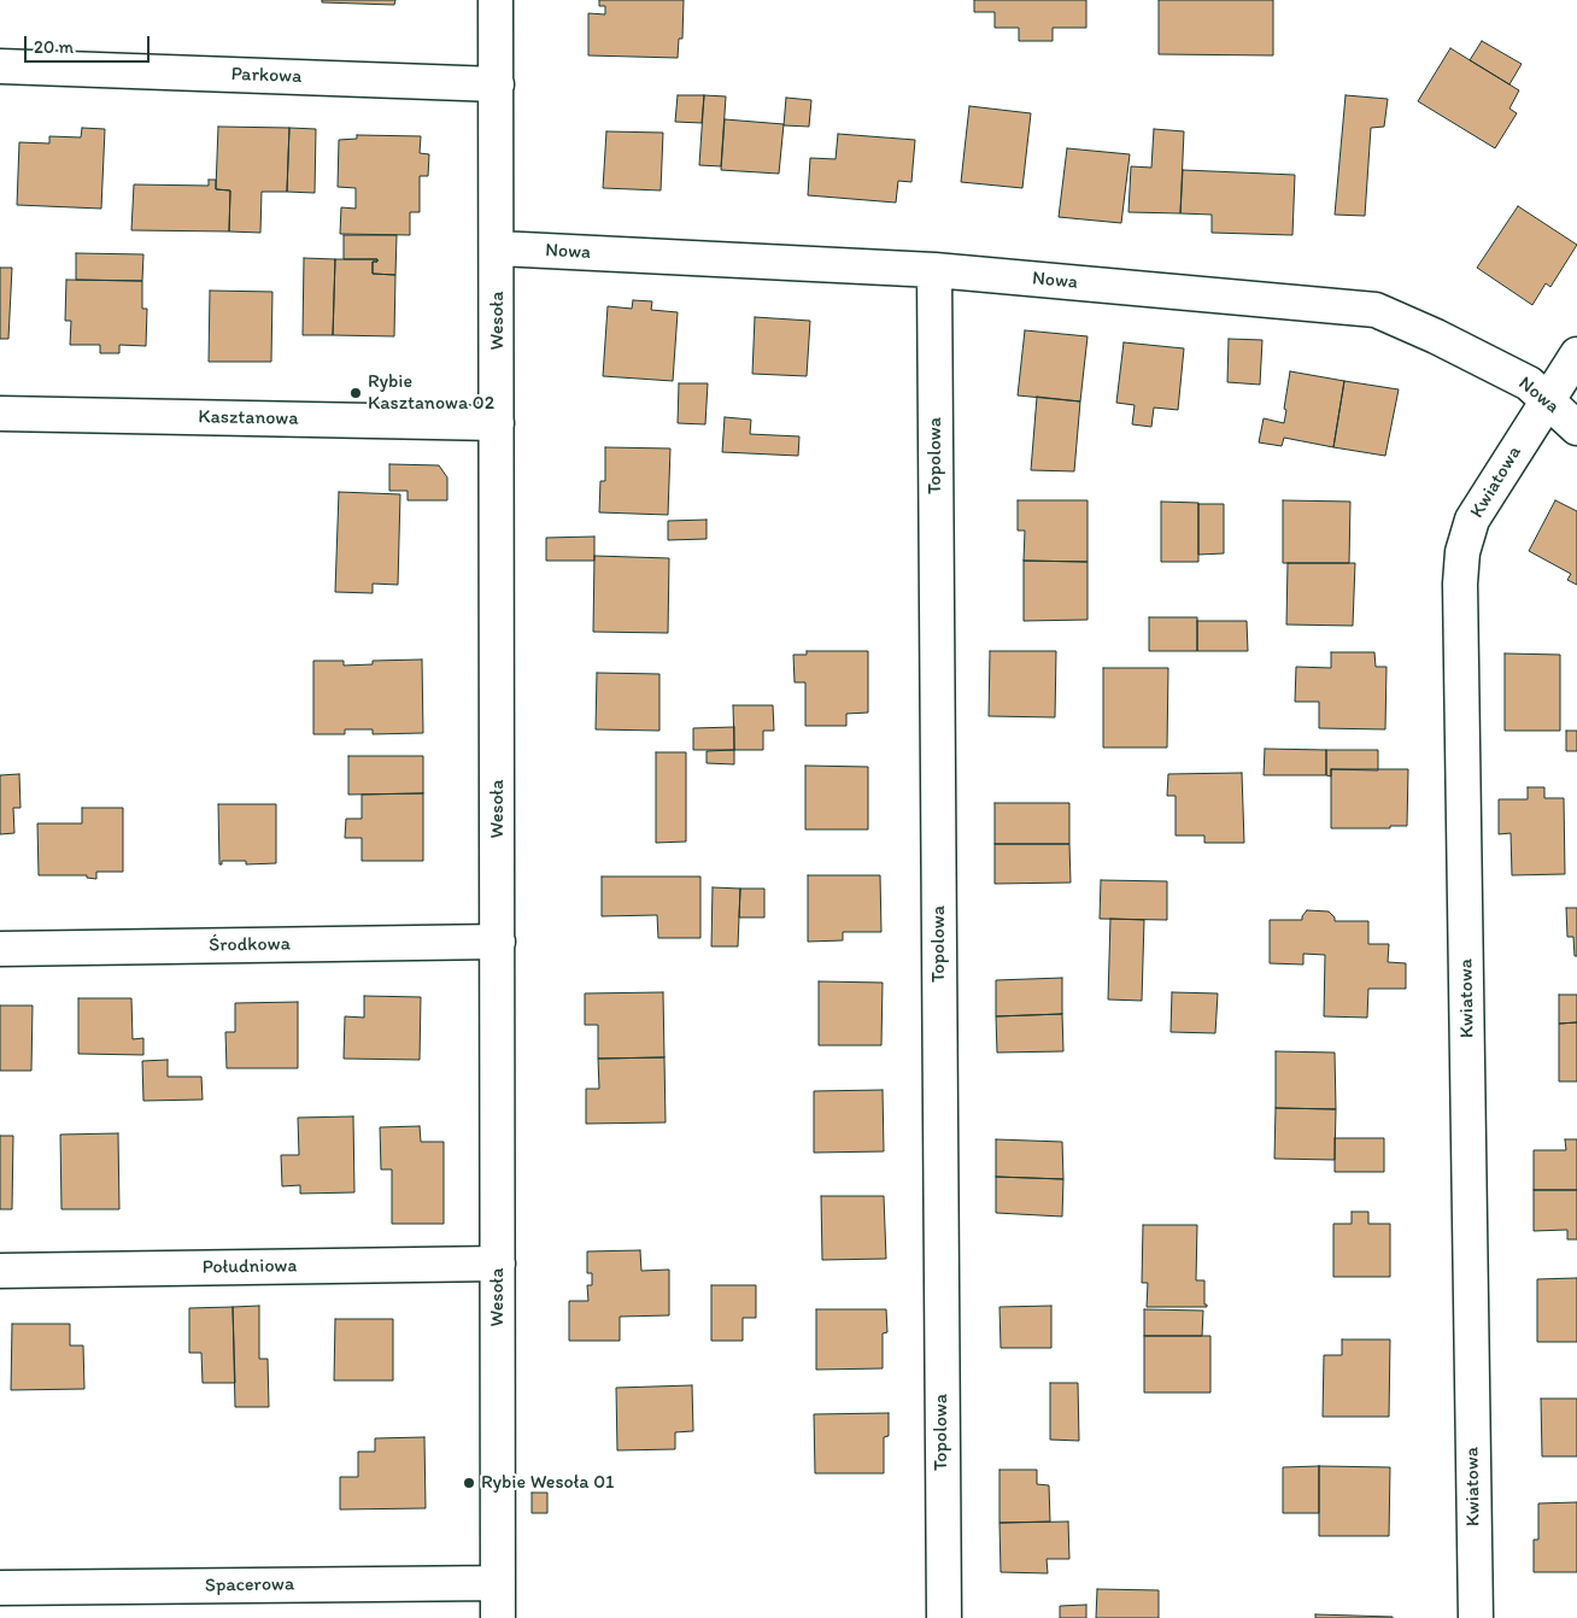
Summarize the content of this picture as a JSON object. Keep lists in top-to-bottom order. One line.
{"streets":{"street":["Parkowa","Nowa","Wesoła","Kasztanowa","Topolowa","Kwiatowa","Środkowa","Południowa","Spacerowa"]},"crossings":[["Parkowa","Wesoła"],["Nowa","Wesoła"],["Nowa","Topolowa"],["Nowa","Kwiatowa"],["Wesoła","Kasztanowa"],["Wesoła","Środkowa"],["Wesoła","Południowa"],["Wesoła","Spacerowa"]],"places":["Rybie Kasztanowa 02","Rybie Wesoła 01"],"scale_bar":"20 m"}
